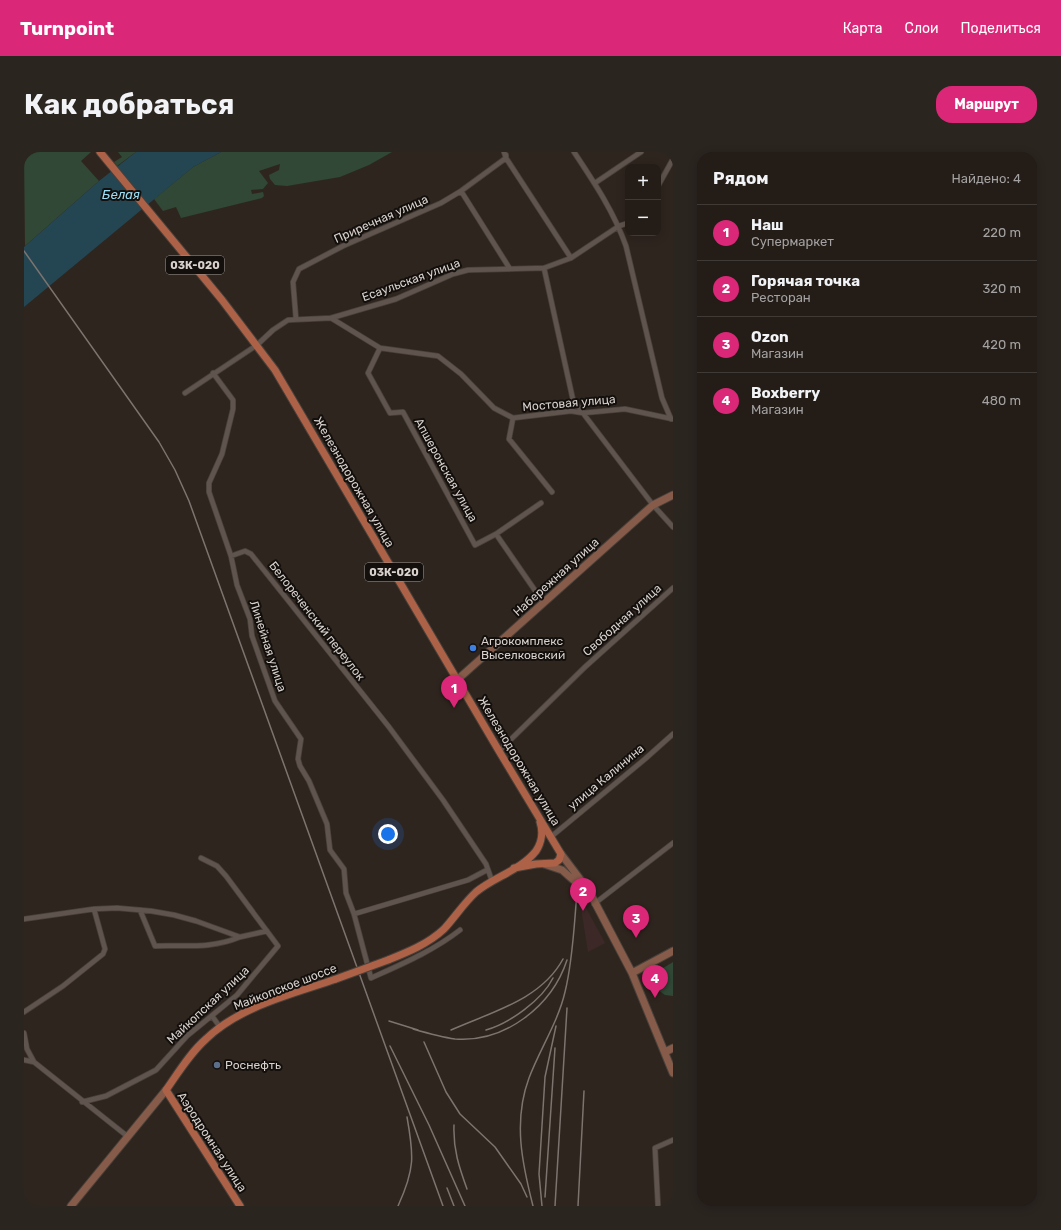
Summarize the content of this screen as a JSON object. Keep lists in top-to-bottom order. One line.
{"streets":{"main road":["03К-020","Железнодорожная улица","Майкопское шоссе","Аэродромная улица"],"street":["Приречная улица","Есаульская улица","Мостовая улица","Апшеронская улица","Набережная улица","Свободная улица","Белореченский переулок","Линейная улица","улица Калинина","Майкопская улица"]},"crossings":[["Приречная улица","Есаульская улица"],["Есаульская улица","Мостовая улица"],["Есаульская улица","Железнодорожная улица"],["Мостовая улица","Апшеронская улица"],["Железнодорожная улица","Набережная улица"],["Железнодорожная улица","Свободная улица"],["Железнодорожная улица","улица Калинина"],["Белореченский переулок","Линейная улица"],["Белореченский переулок","Майкопское шоссе"],["Майкопское шоссе","Аэродромная улица"]],"water":["Белая"],"places":["Агрокомплекс Выселковский","Роснефть"],"page":{"header":"Turnpoint","nav":["Карта","Слои","Поделиться"],"buttons":"Маршрут","title":"Как добраться","heading":["Рядом","Найдено: 4"],"map_buttons":["+","−"],"list":[{"mark":"1","name":"Наш","note":"Супермаркет","value":"220 m"},{"mark":"2","name":"Горячая точка","note":"Ресторан","value":"320 m"},{"mark":"3","name":"Ozon","note":"Магазин","value":"420 m"},{"mark":"4","name":"Boxberry","note":"Магазин","value":"480 m"}],"pins":["1","2","3","4"]}}
